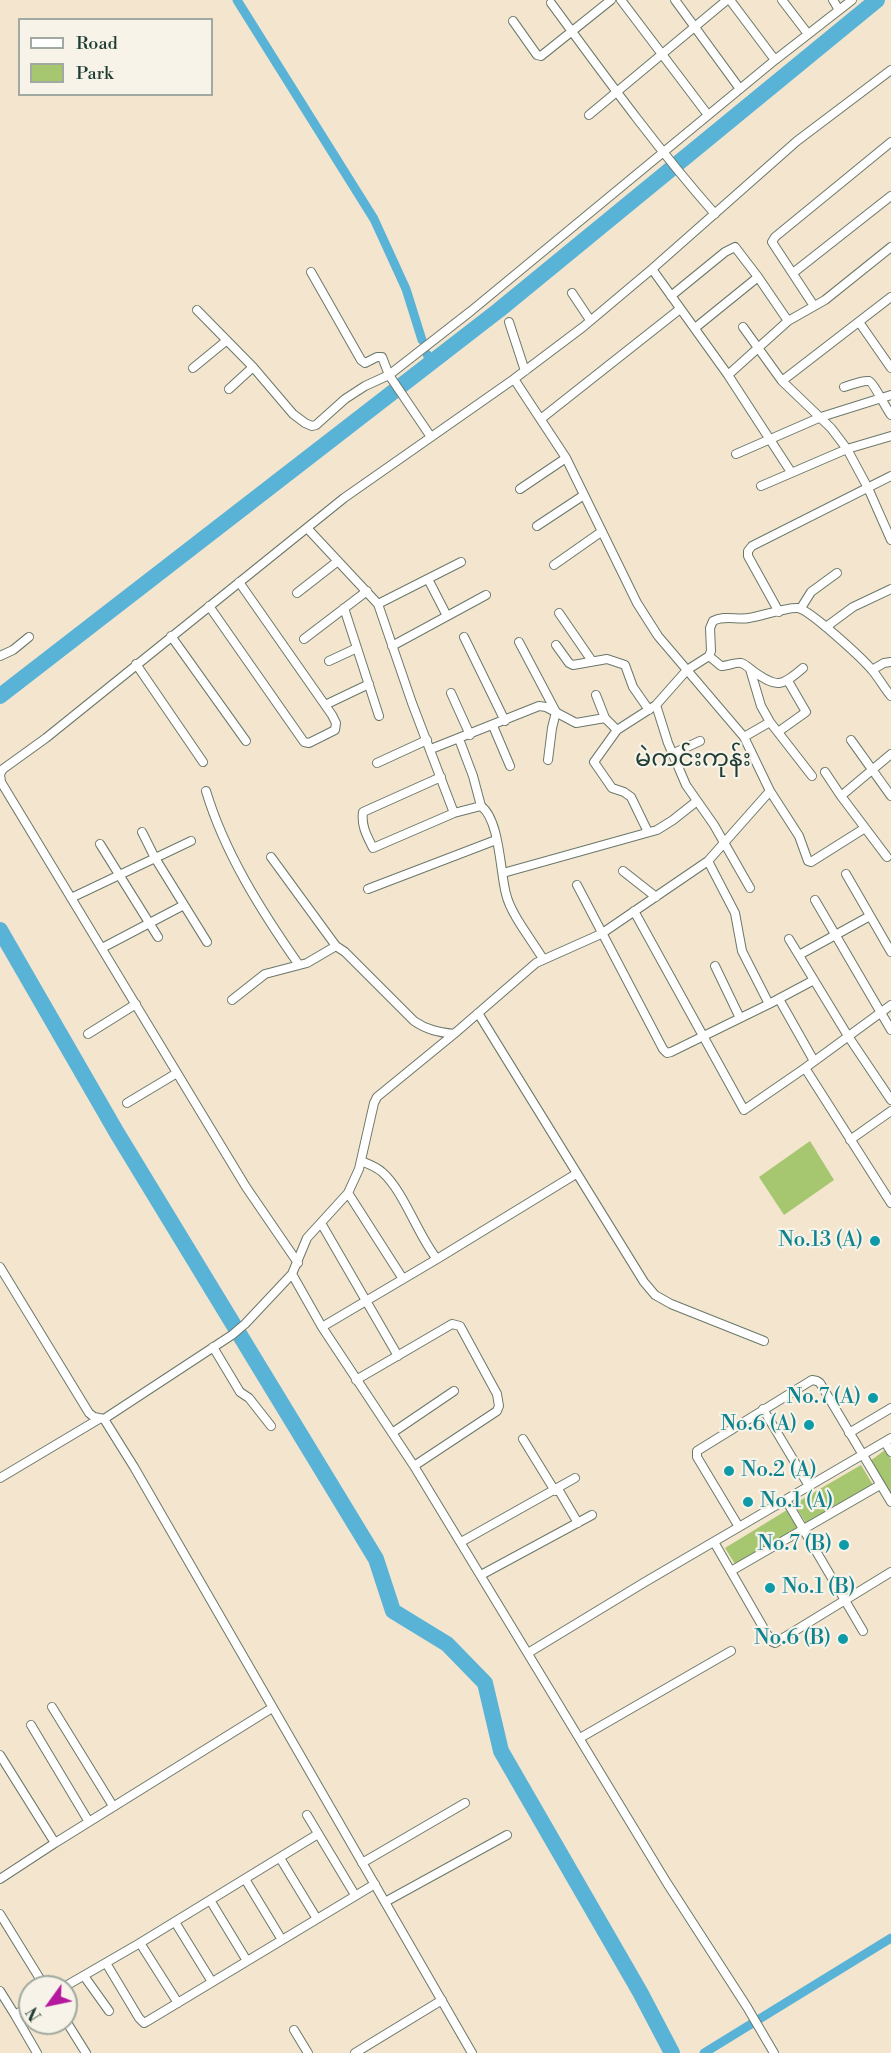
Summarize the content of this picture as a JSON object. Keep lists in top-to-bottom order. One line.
{"districts":["မဲကင်းကုန်း"],"places":["No.13 (A)","No.7 (A)","No.6 (A)","No.2 (A)","No.1 (A)","No.7 (B)","No.1 (B)","No.6 (B)"],"legend":["Road","Park"],"north":"bottom left"}
